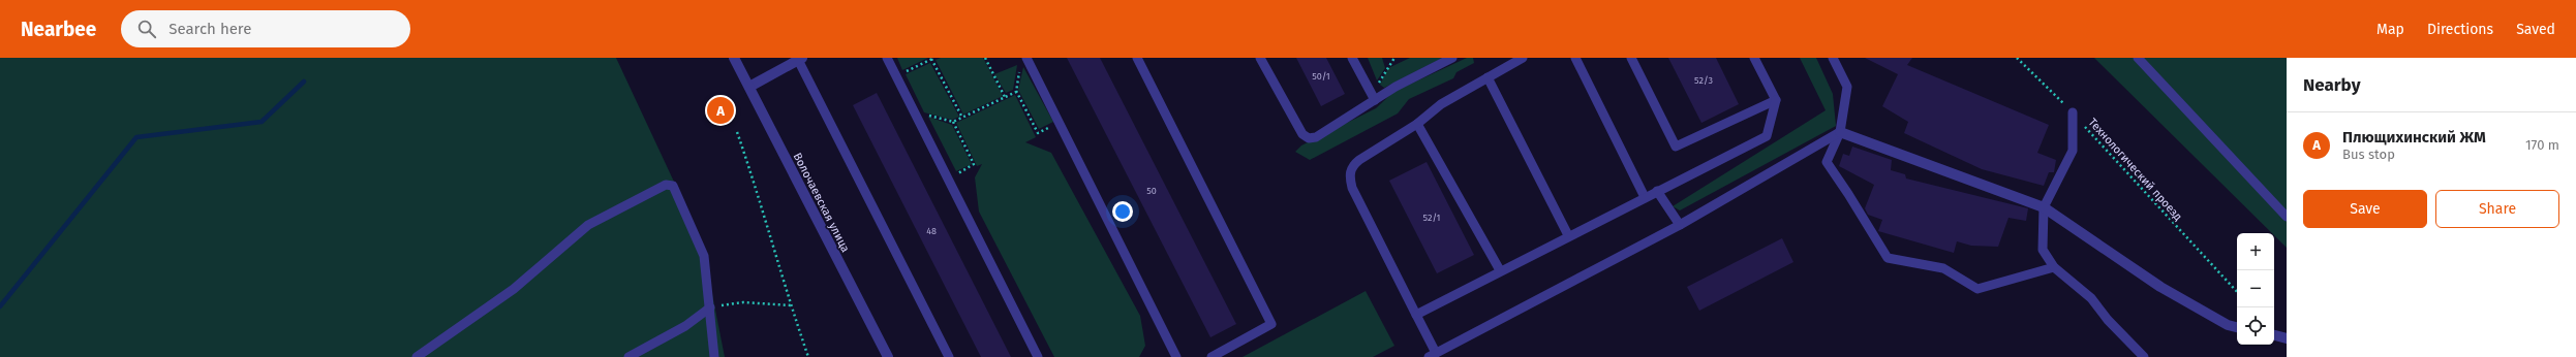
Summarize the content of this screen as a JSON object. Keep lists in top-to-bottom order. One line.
{"streets":{"street":["Волочаевская улица"],"path":["Технологический проезд"]},"house_numbers":["50/1","52/3","50","52/1","48"],"page":{"header":"Nearbee","search":"Search here","nav":["Map","Directions","Saved"],"heading":"Nearby","pins":"A","list":[{"mark":"A","name":"Плющихинский ЖМ","note":"Bus stop","value":"170 m"}],"buttons":["Save","Share"],"map_buttons":["+","−"]}}
